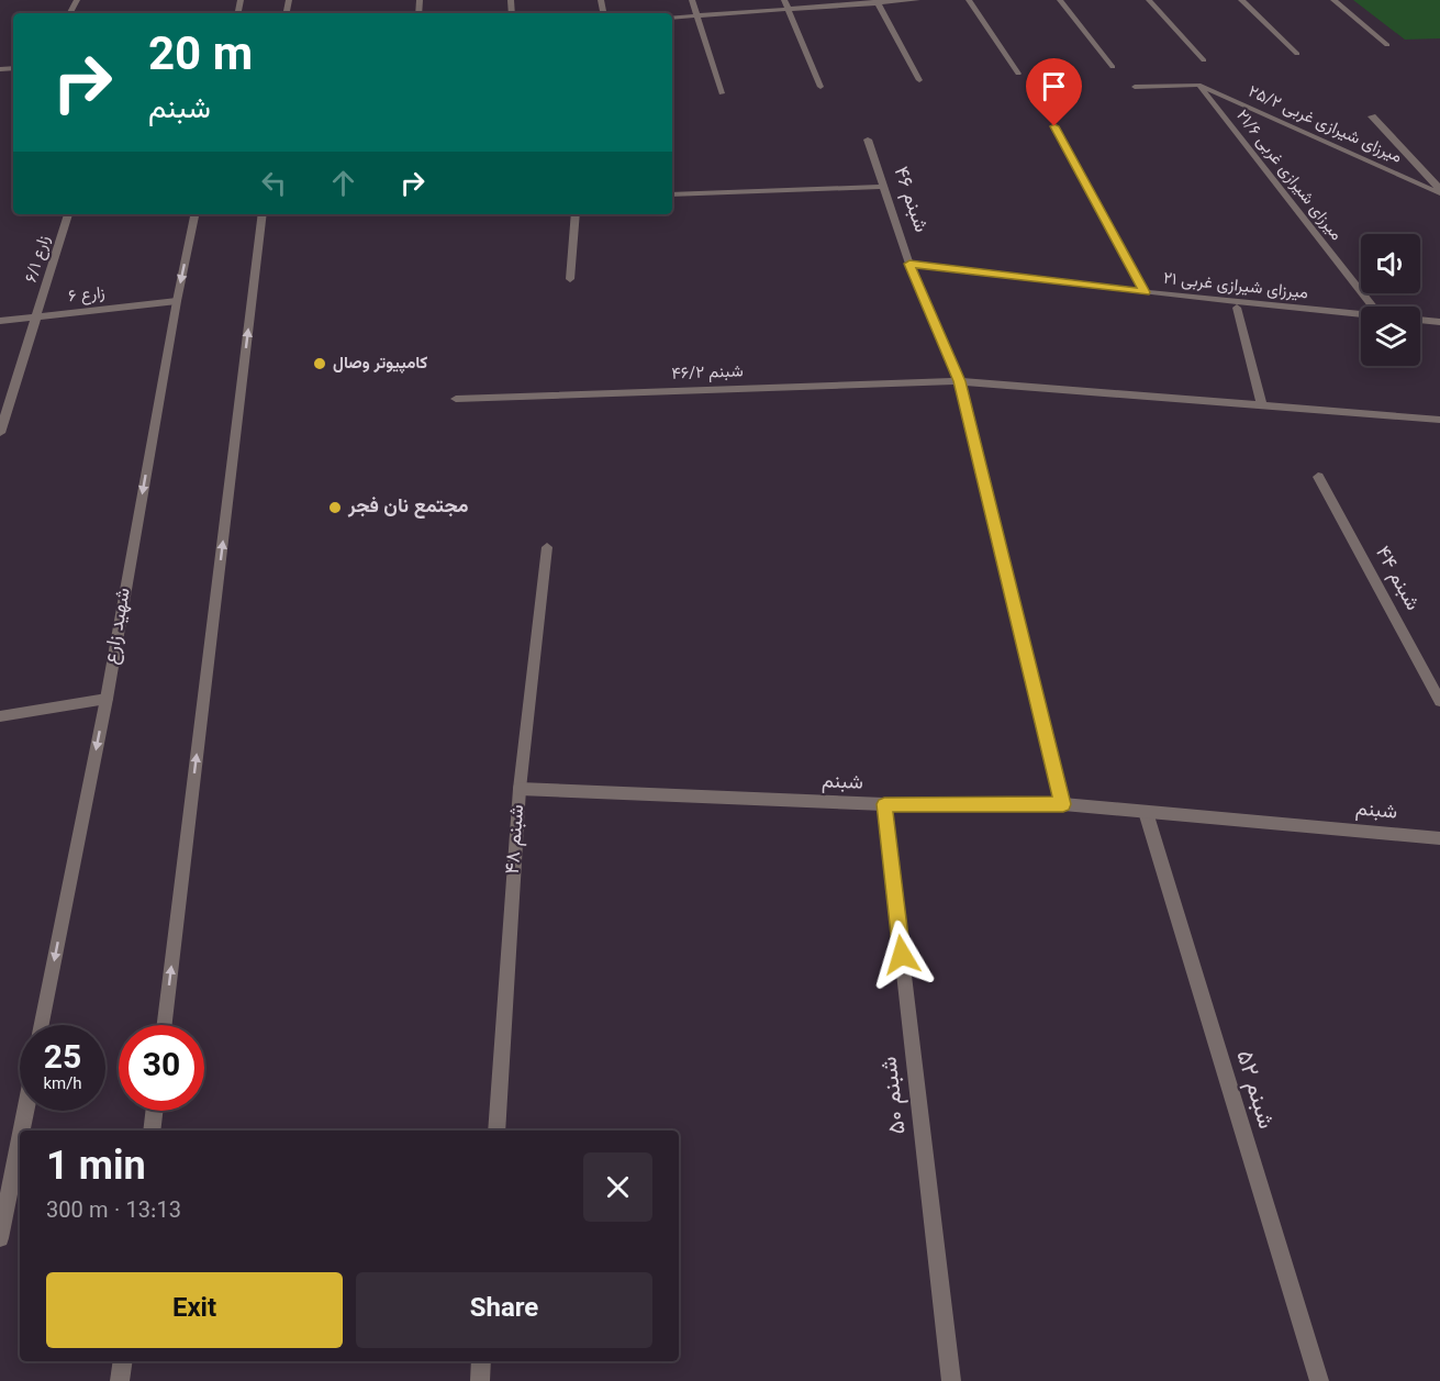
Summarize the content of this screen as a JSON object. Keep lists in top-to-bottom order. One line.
{"streets":{"street":["۲۵/۲ میرزای شیرازی غربی","۲۱/۶ میرزای شیرازی غربی","۴۶ شبنم","۶/۱ زارع","۲۱ میرزای شیرازی غربی","۶ زارع","۴۶/۲ شبنم","شبنم ۴۴","شهید زارع","شبنم","۴۸ شبنم","۵۲ شبنم","۵۰ شبنم"]},"crossings":[["۲۵/۲ میرزای شیرازی غربی","۲۱/۶ میرزای شیرازی غربی"],["۴۶ شبنم","۲۱ میرزای شیرازی غربی"],["۴۶ شبنم","۴۶/۲ شبنم"],["۴۶ شبنم","شبنم"],["۶/۱ زارع","۶ زارع"],["۶ زارع","شهید زارع"],["شبنم","۴۸ شبنم"],["شبنم","۵۲ شبنم"],["شبنم","۵۰ شبنم"]],"places":["کامپیوتر وصال","مجتمع نان فجر"],"page":{"turn":["20 m","شبنم"],"speed":"25 km/h","limit":"30","heading":["1 min","300 m · 13:13"],"buttons":["Exit","Share"]}}
